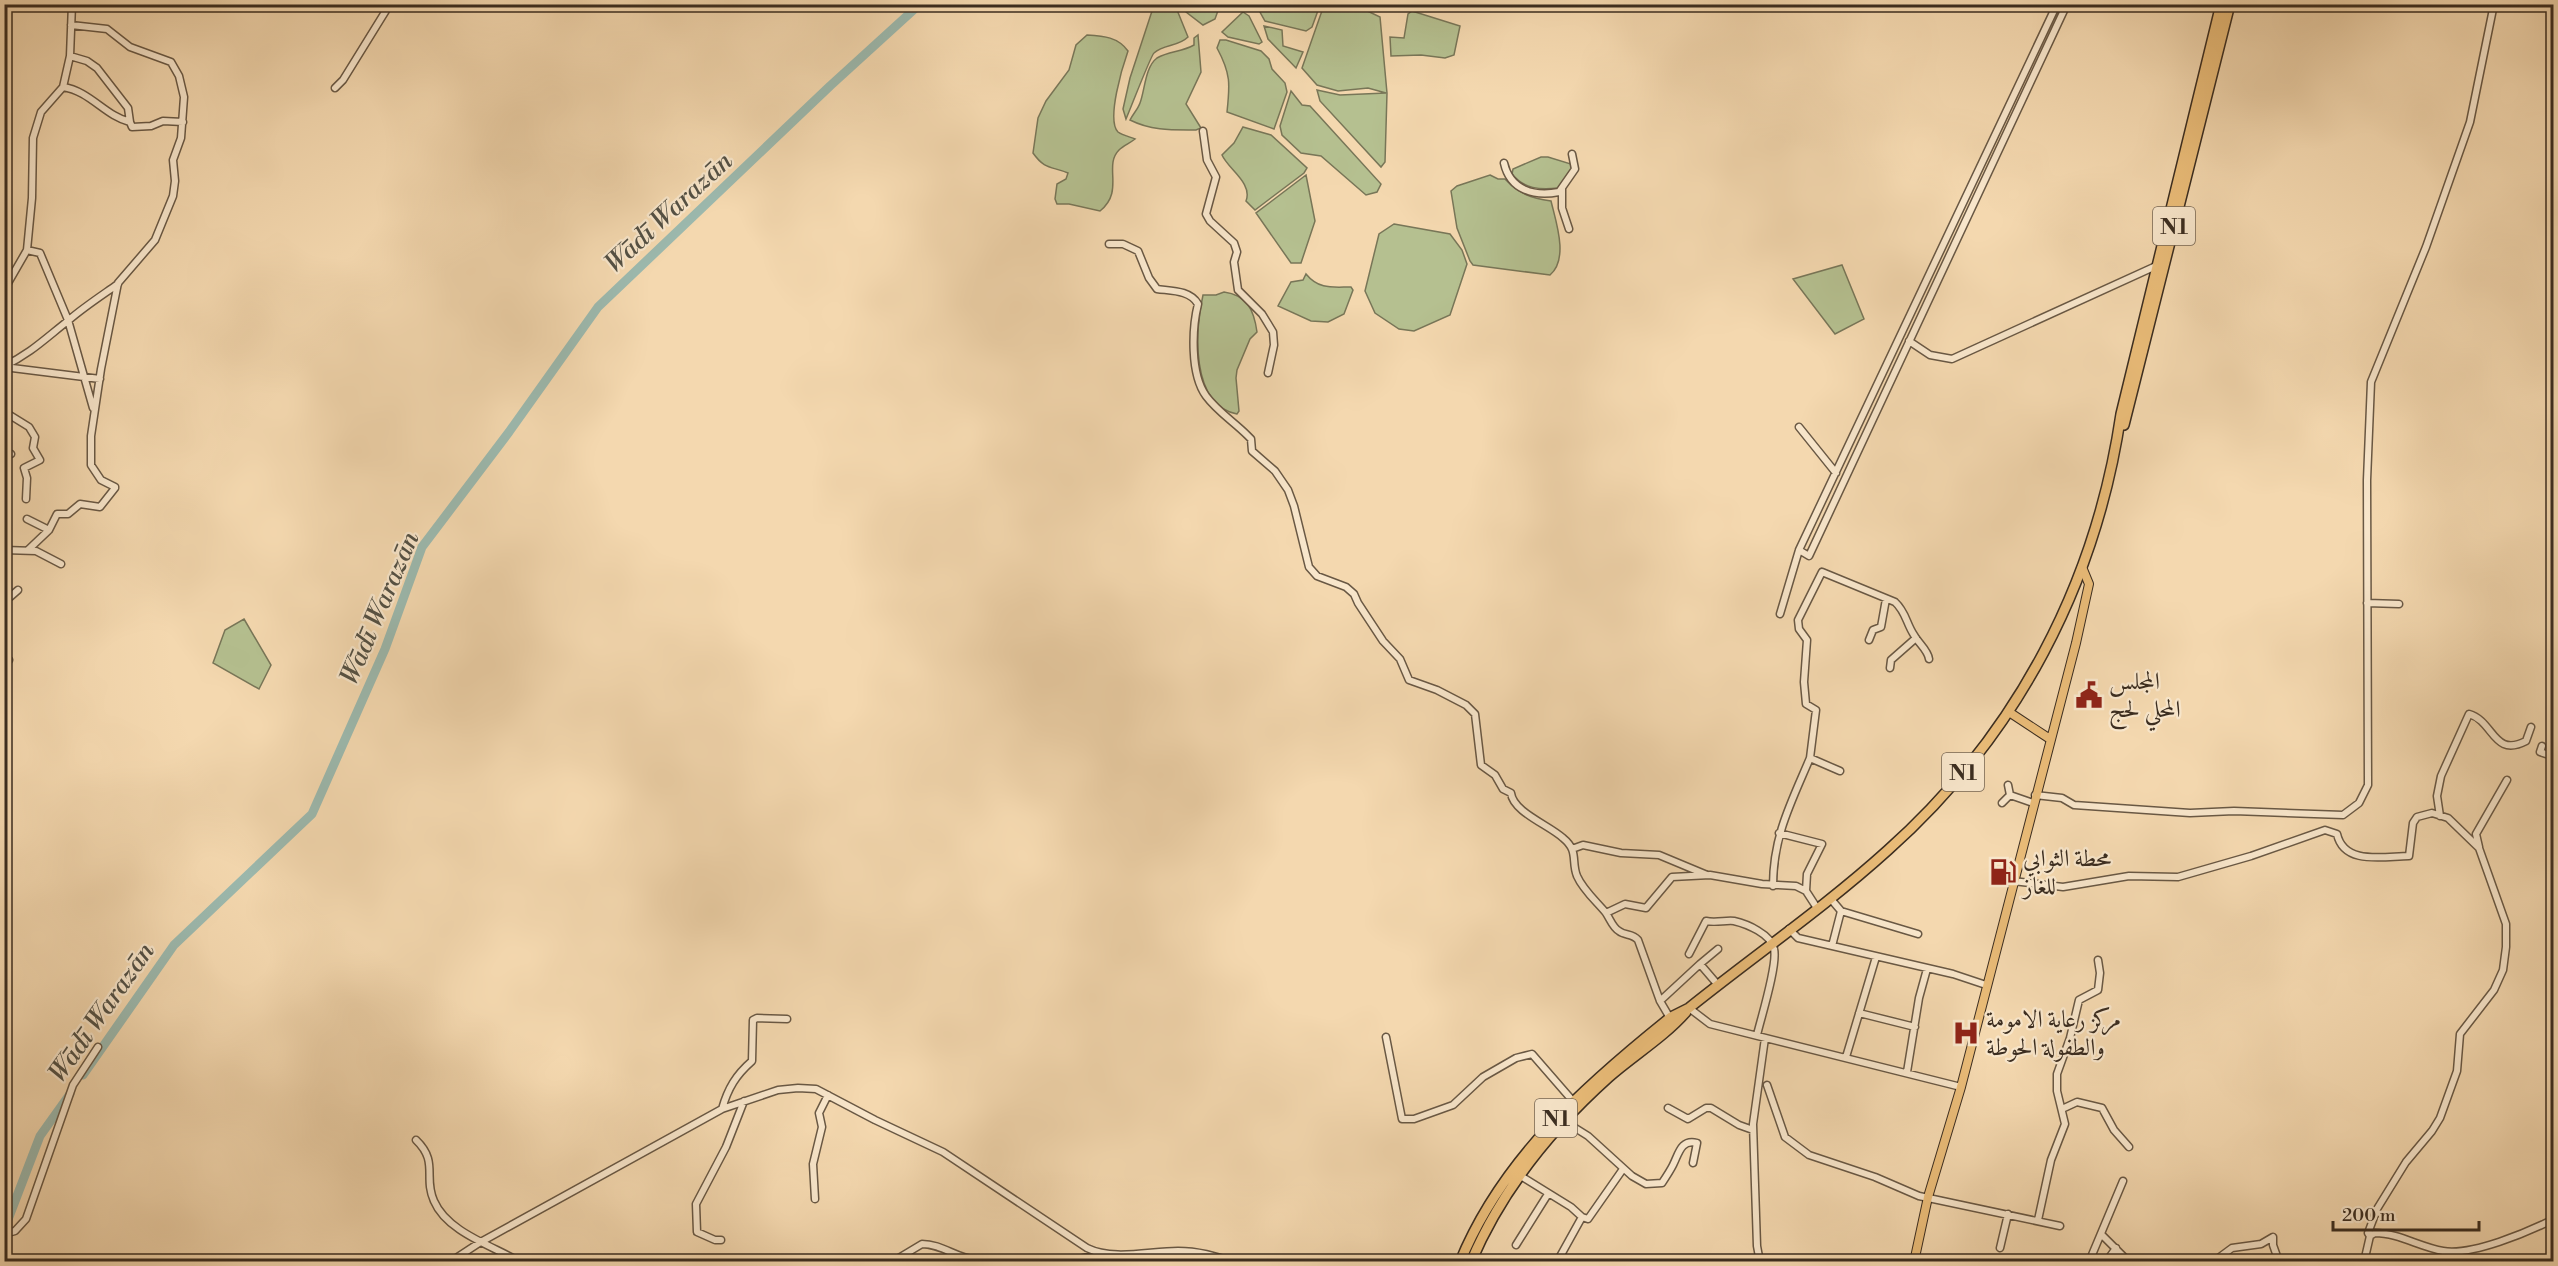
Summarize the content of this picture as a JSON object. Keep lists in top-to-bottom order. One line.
{"streets":{"highway":["N1"]},"water":["Wādī Warazān"],"places":{"public building":["المجلس المحلي لحج"],"fuel station":["محطة الثوابي للغاز"],"hospital":["مركز رعاية الامومة والطفولة الحوطة"]},"scale_bar":"200 m"}
